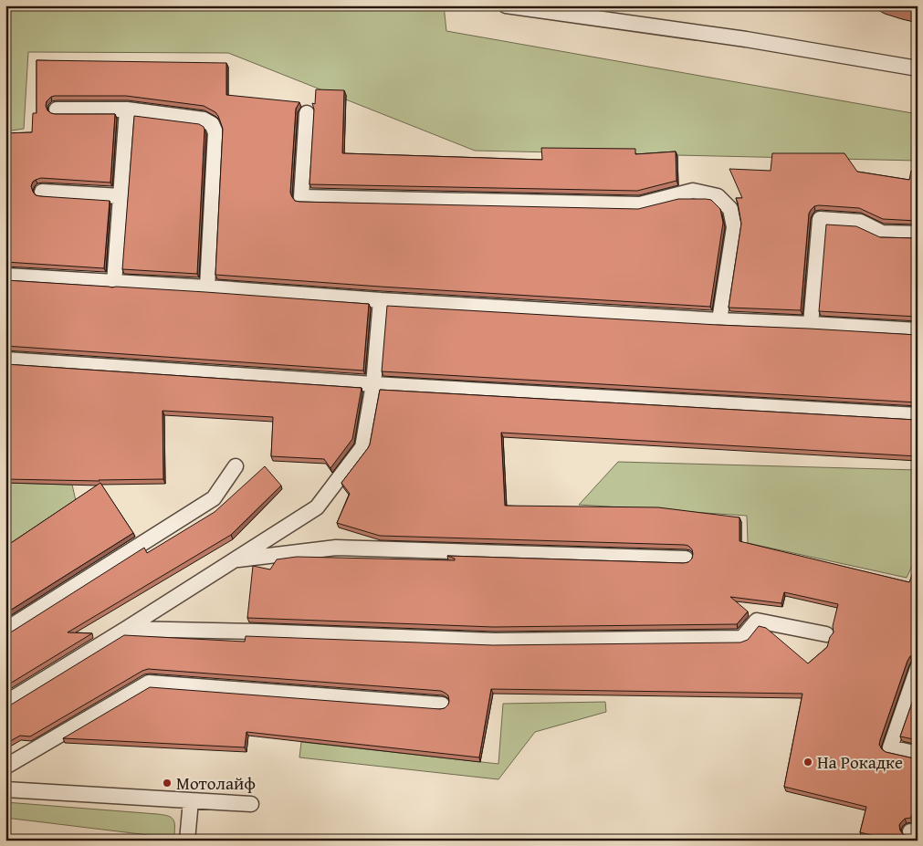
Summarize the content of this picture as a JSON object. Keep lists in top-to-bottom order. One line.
{"places":["На Рокадке","Мотолайф"]}
